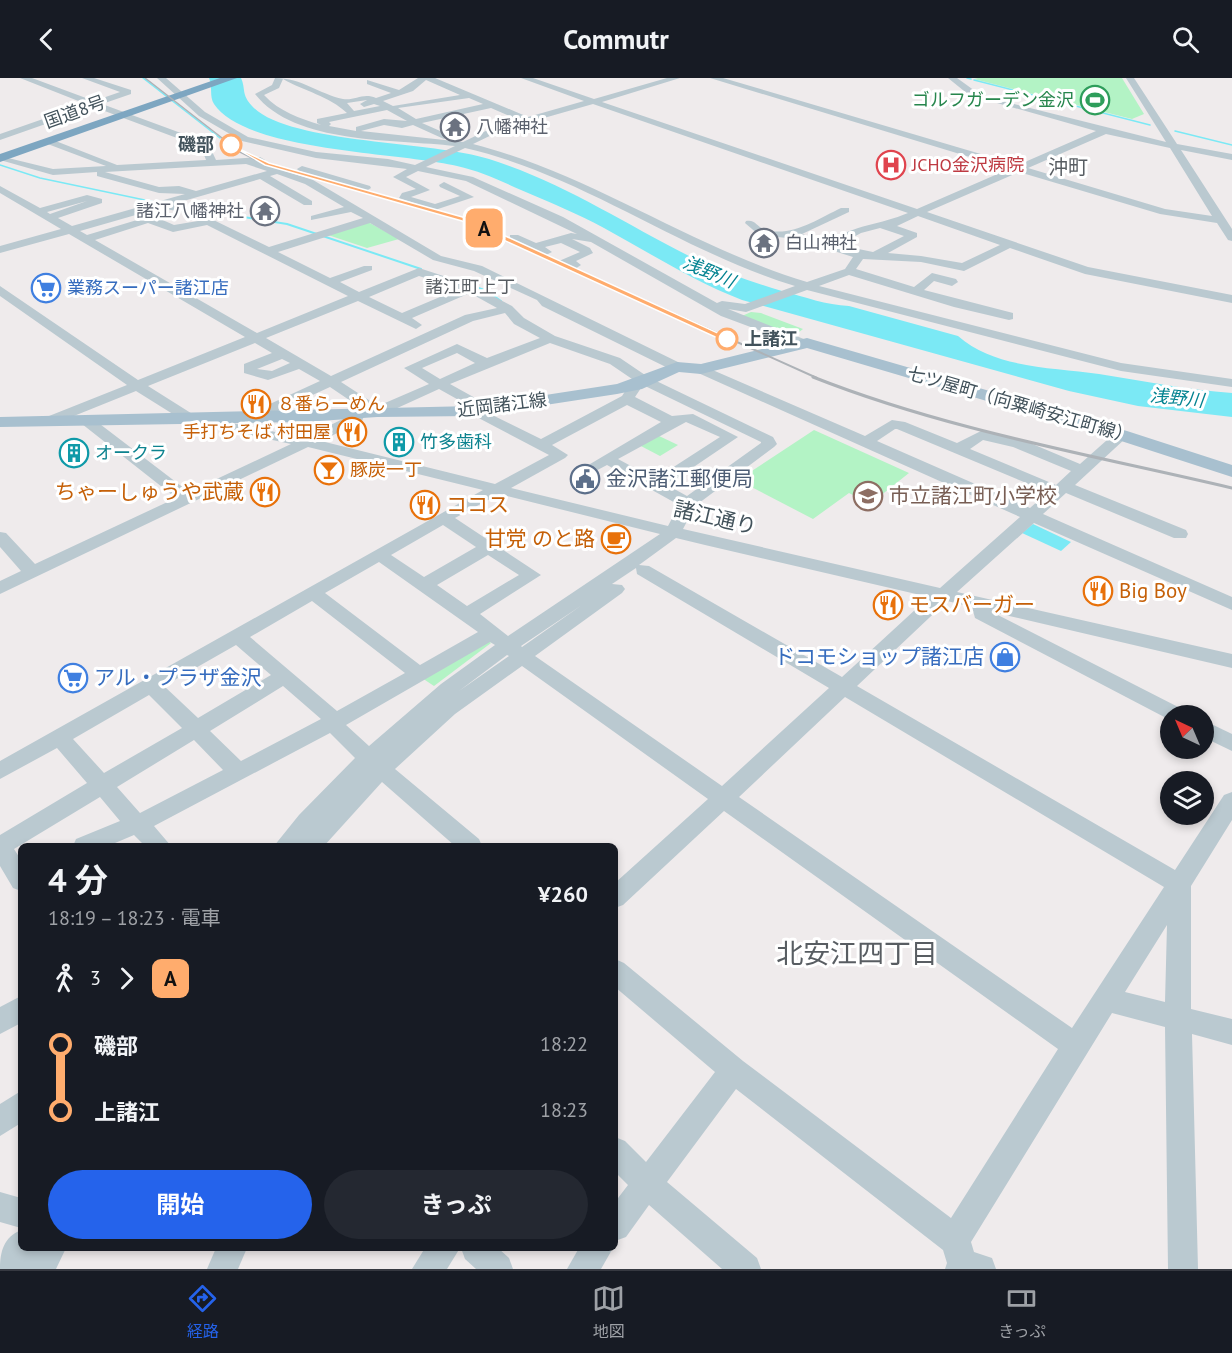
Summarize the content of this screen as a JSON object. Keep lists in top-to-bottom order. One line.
{"streets":{"highway":["国道8号"],"main road":["近岡諸江線","七ツ屋町（向粟崎安江町線）"],"street":["諸江通り"]},"crossings":[["近岡諸江線","七ツ屋町（向粟崎安江町線）"],["近岡諸江線","諸江通り"]],"districts":["沖町","諸江町上丁","北安江四丁目"],"water":["浅野川"],"places":{"sports":["ゴルフガーデン金沢"],"temple":["八幡神社","諸江八幡神社","白山神社"],"other":["磯部","上諸江"],"hospital":["JCHO金沢病院"],"supermarket":["業務スーパー諸江店","アル・プラザ金沢"],"restaurant":["８番らーめん","手打ちそば 村田屋","ちゃーしゅうや武蔵","ココス","Big Boy","モスバーガー"],"building":["竹多歯科","オークラ"],"bar":["豚炭一丁"],"public building":["金沢諸江郵便局"],"school or university":["市立諸江町小学校"],"cafe":["甘党 のと路"],"shop":["ドコモショップ諸江店"]},"north":"top left","page":{"header":"Commutr","on_map":"A","heading":["4 分","18:19 – 18:23 · 電車","¥260"],"legs":["3","A"],"list":[{"name":"磯部","value":"18:22"},{"name":"上諸江","value":"18:23"}],"buttons":["開始","きっぷ"],"tabs":["経路","地図","きっぷ"]}}
